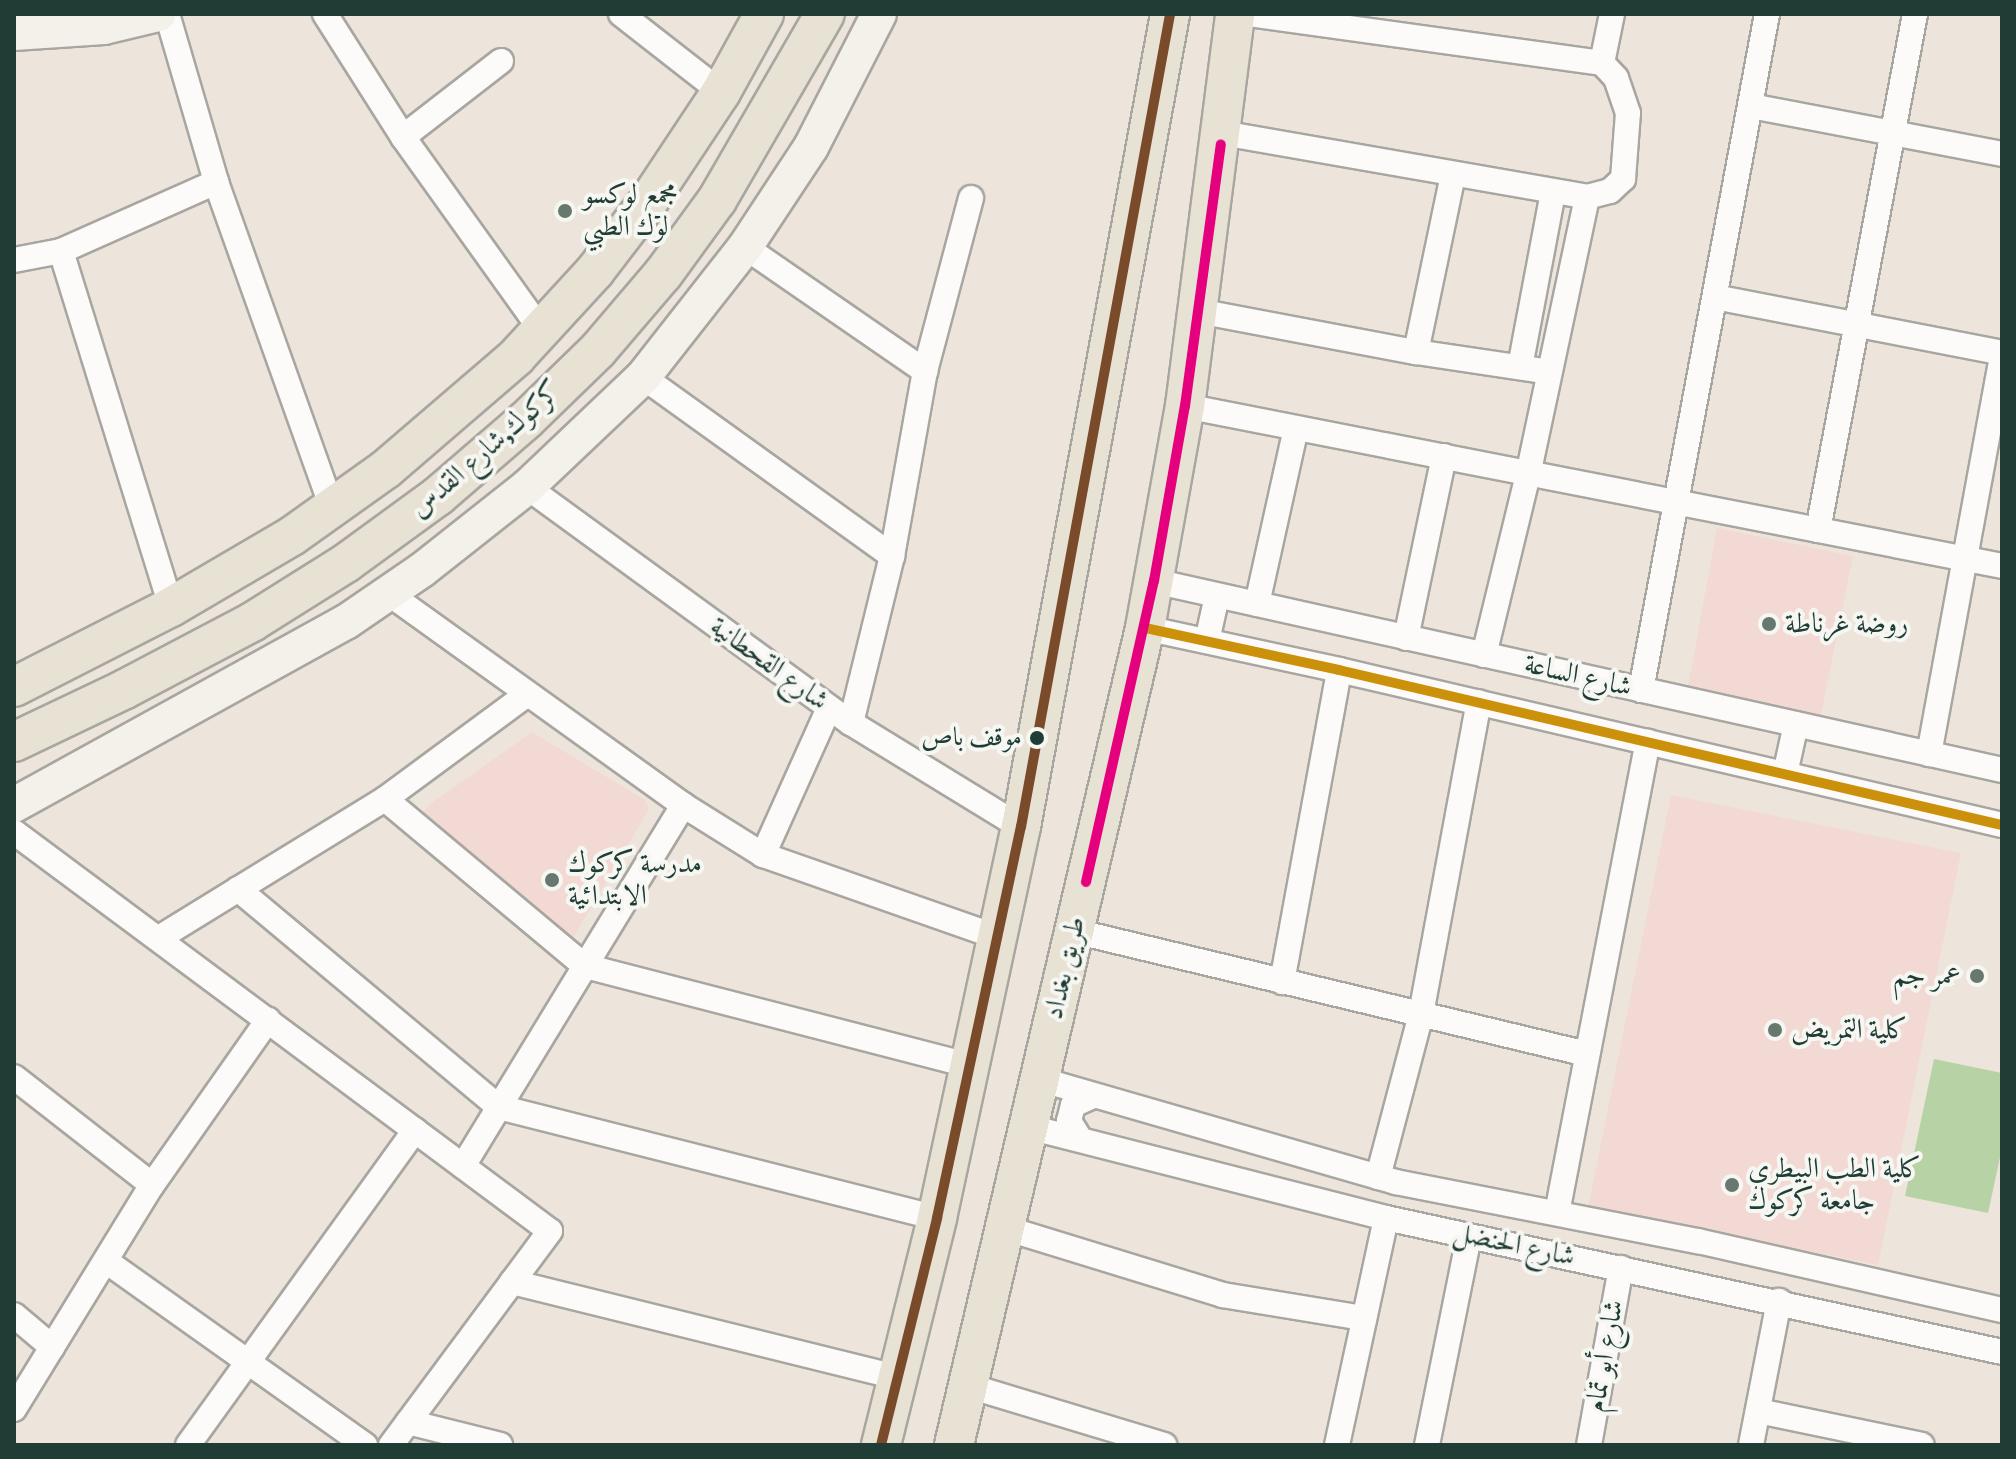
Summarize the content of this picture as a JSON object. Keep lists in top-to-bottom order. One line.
{"streets":{"main road":["كركوك,شارع القدس","طريق بغداد"],"street":["شارع القحطانية","شارع الساعة","شارع الحنضل","شارع أبو تمام"]},"crossings":[["شارع الساعة","طريق بغداد"],["طريق بغداد","شارع الحنضل"],["شارع الحنضل","شارع أبو تمام"]],"places":["مجمع لوكسو لوك الطبي","روضة غرناطة","موقف باص","مدرسة كركوك الابتدائية","عمر جم","كلية التمريض","كلية الطب البيطري جامعة كركوك"]}
